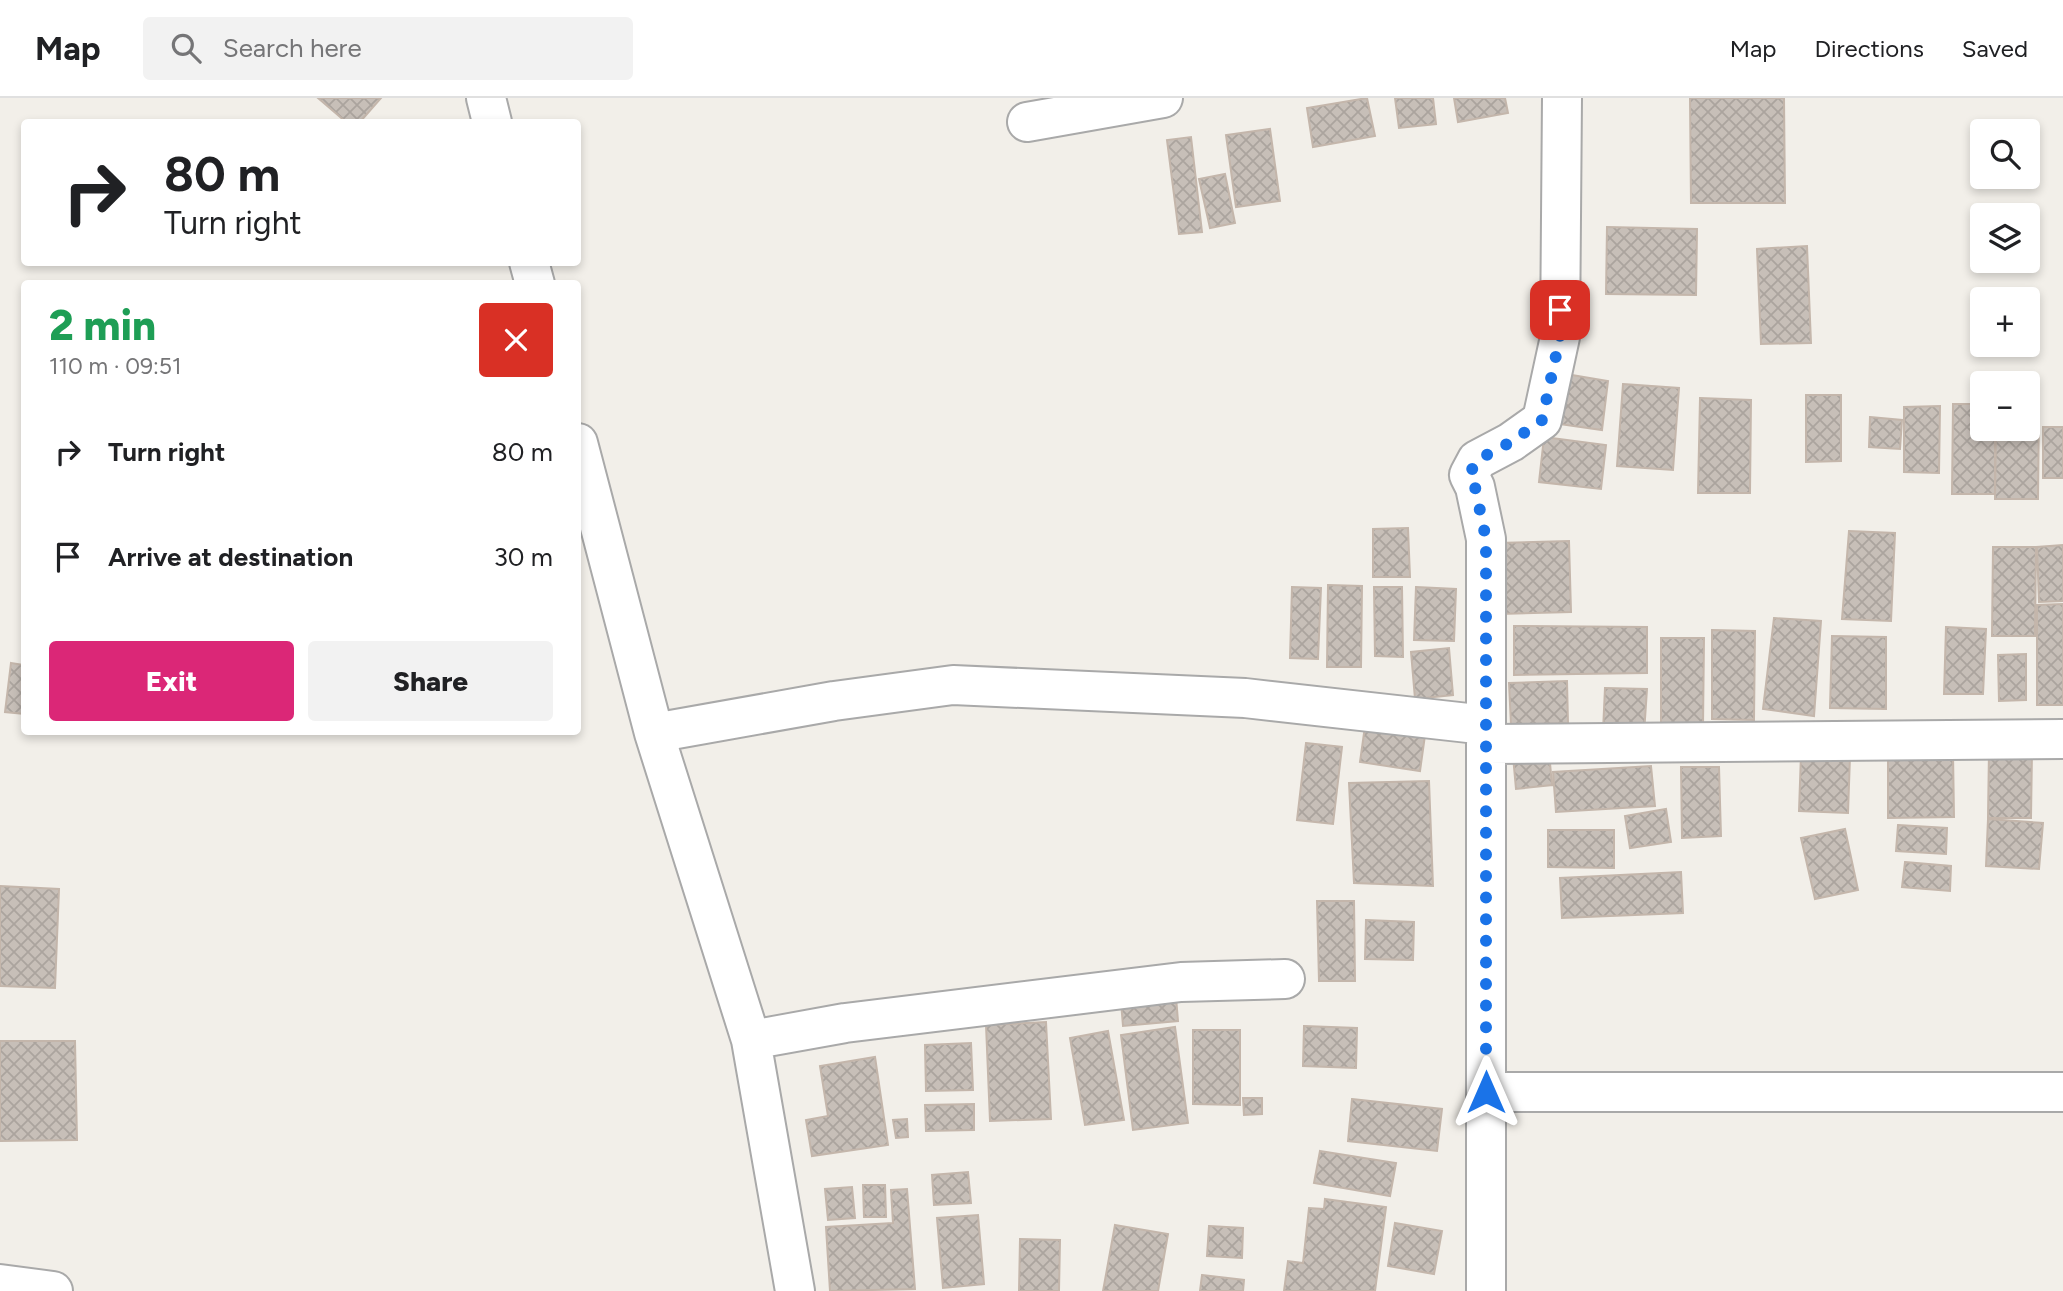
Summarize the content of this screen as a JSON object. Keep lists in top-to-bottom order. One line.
{"page":{"header":"Map","search":"Search here","nav":["Map","Directions","Saved"],"map_buttons":["+","−"],"turn":["80 m","Turn right"],"heading":["2 min","110 m · 09:51"],"list":[{"name":"Turn right","value":"80 m"},{"name":"Arrive at destination","value":"30 m"}],"buttons":["Exit","Share"]}}
